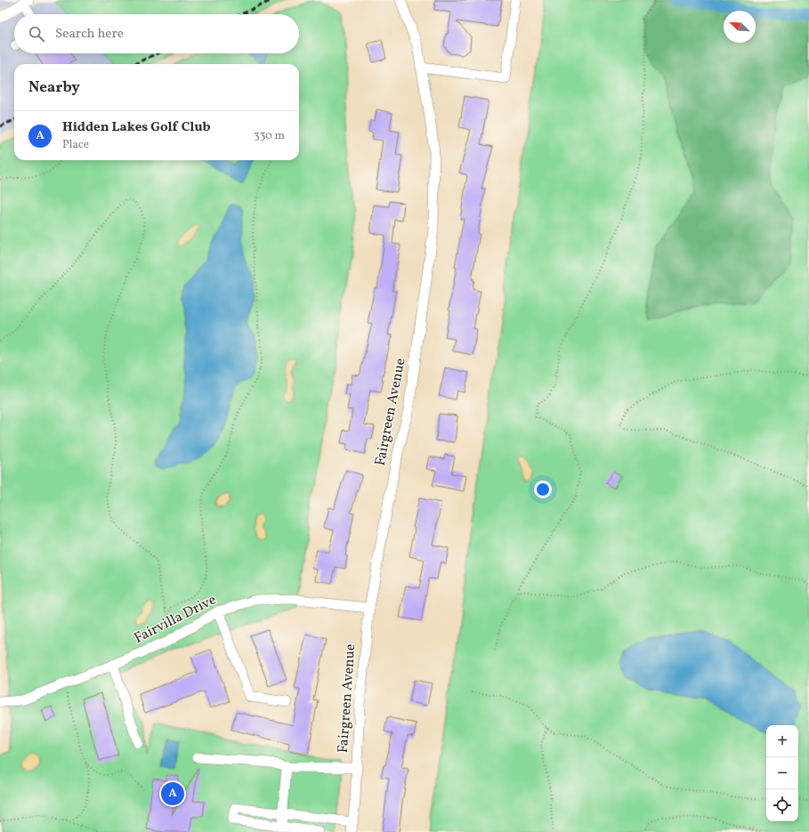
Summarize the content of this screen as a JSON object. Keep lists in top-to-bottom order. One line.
{"streets":{"street":["Fairgreen Avenue","Fairvilla Drive"]},"crossings":[["Fairgreen Avenue","Fairvilla Drive"]],"north":"top left","page":{"search":"Search here","heading":"Nearby","list":[{"mark":"A","name":"Hidden Lakes Golf Club","note":"Place","value":"330 m"}],"map_buttons":["+","−"],"pins":"A"}}
